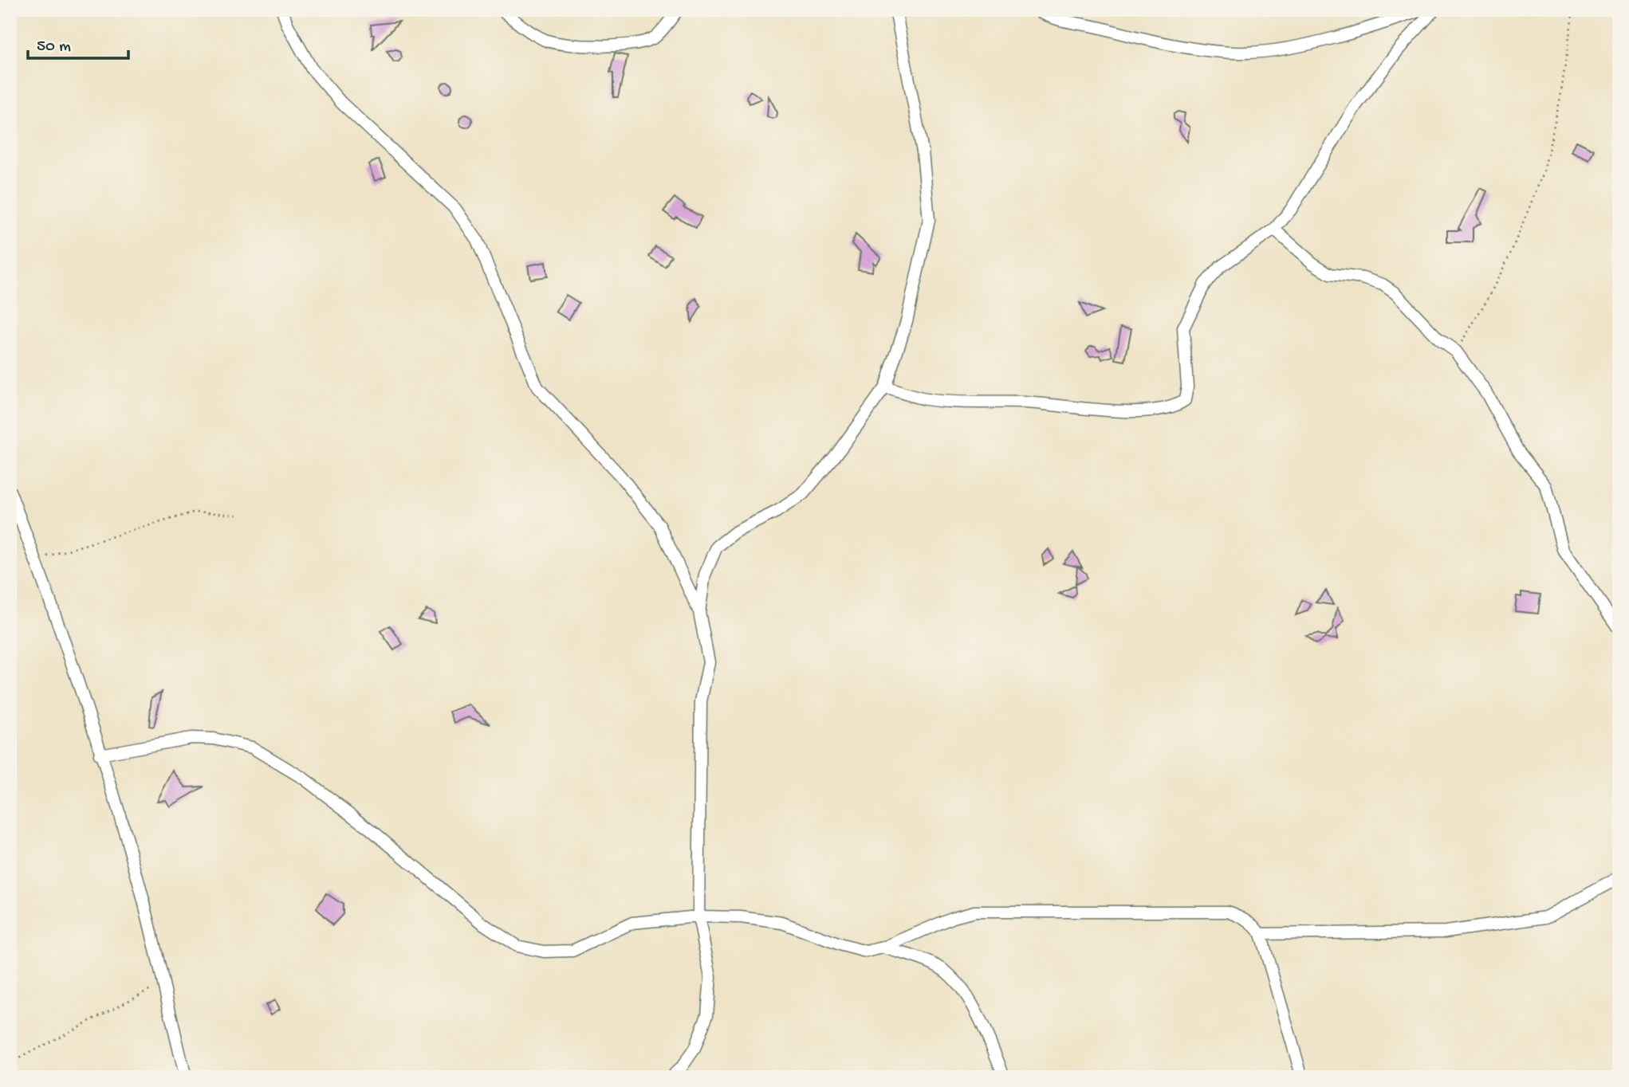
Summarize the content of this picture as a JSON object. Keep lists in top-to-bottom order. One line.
{"scale_bar":"50 m"}
